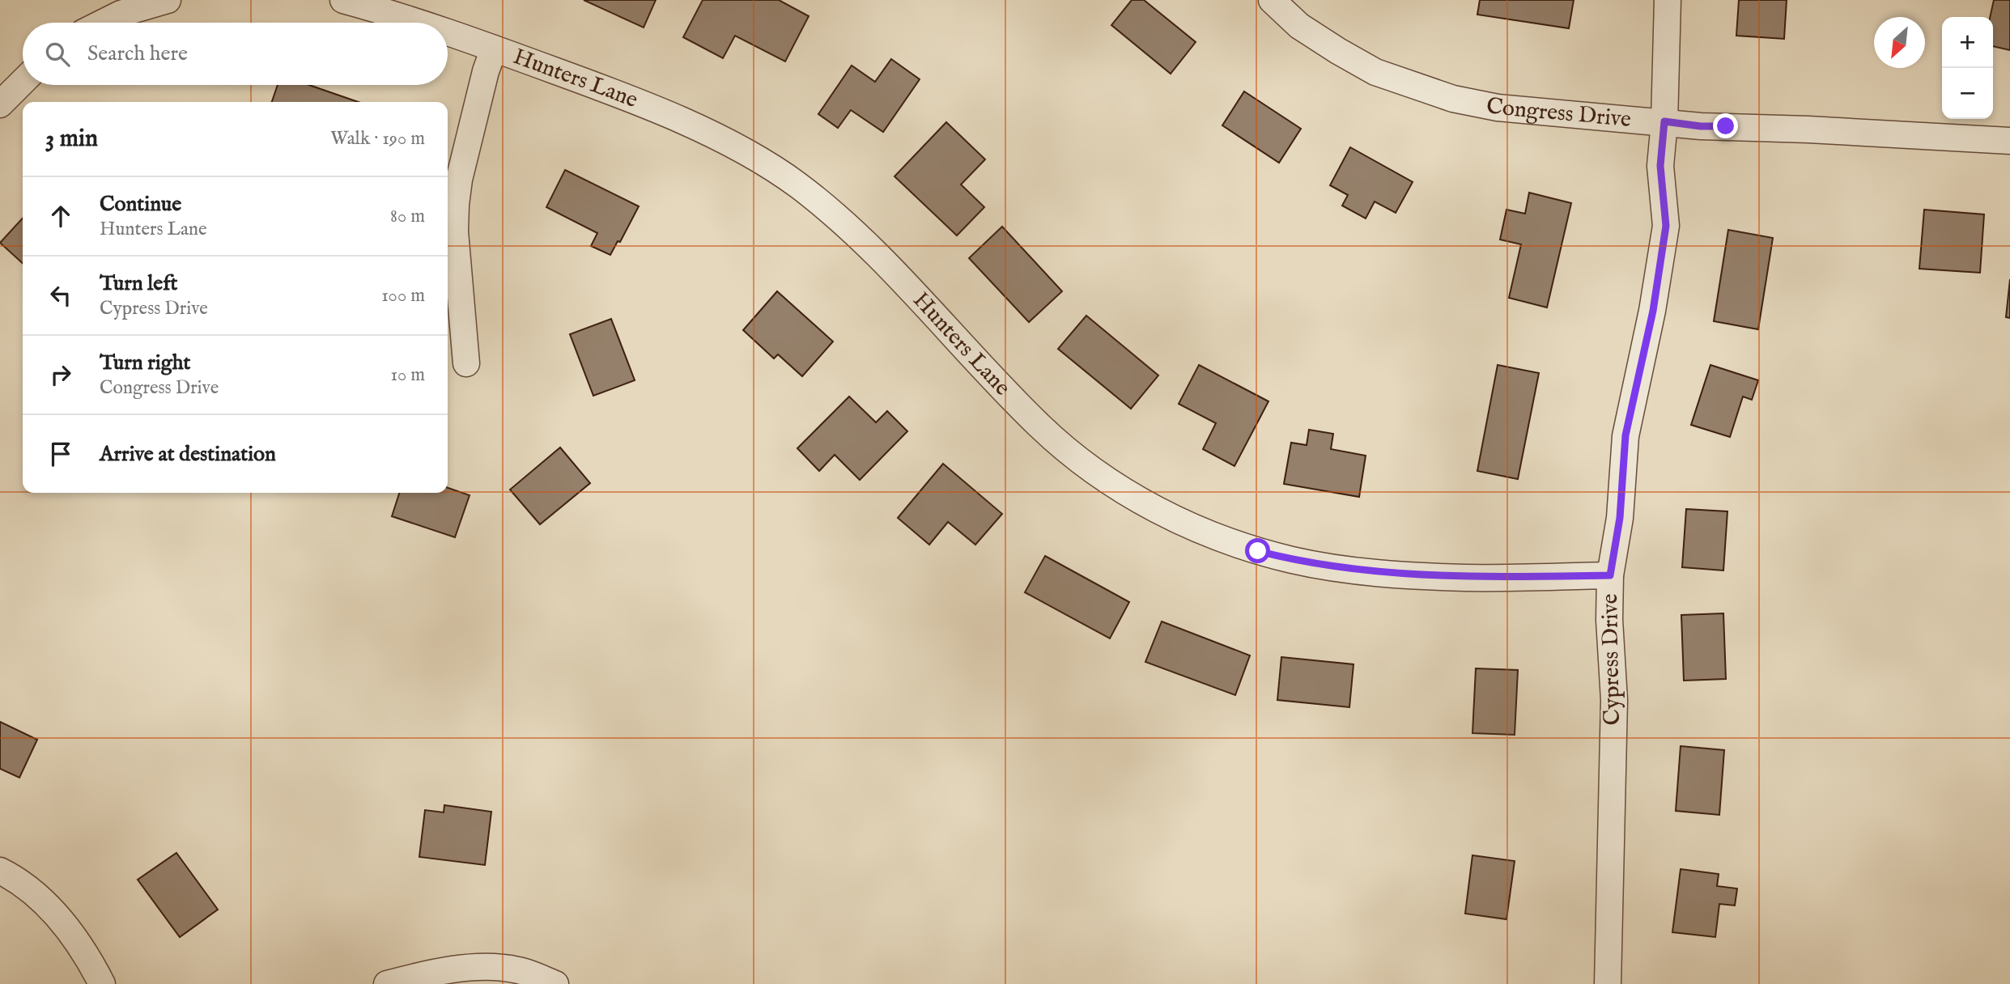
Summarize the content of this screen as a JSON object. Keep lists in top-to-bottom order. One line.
{"streets":{"street":["Hunters Lane","Congress Drive","Cypress Drive"]},"crossings":[["Hunters Lane","Cypress Drive"],["Congress Drive","Cypress Drive"]],"north":"bottom left","page":{"map_buttons":["+","−"],"search":"Search here","heading":["3 min","Walk · 190 m"],"list":[["Continue","Hunters Lane","80 m"],["Turn left","Cypress Drive","100 m"],["Turn right","Congress Drive","10 m"],"Arrive at destination"]}}
